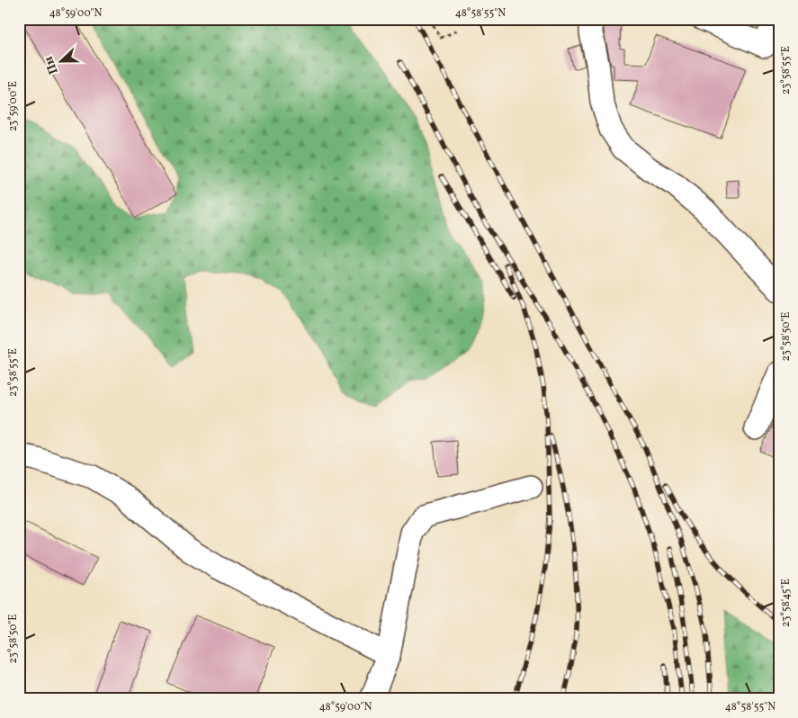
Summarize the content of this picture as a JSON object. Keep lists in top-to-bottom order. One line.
{"north":"left","coordinates":["48°59'00\"N","48°58'55\"N","23°58'55\"E","23°59'00\"E","23°58'50\"E","23°58'45\"E"]}
